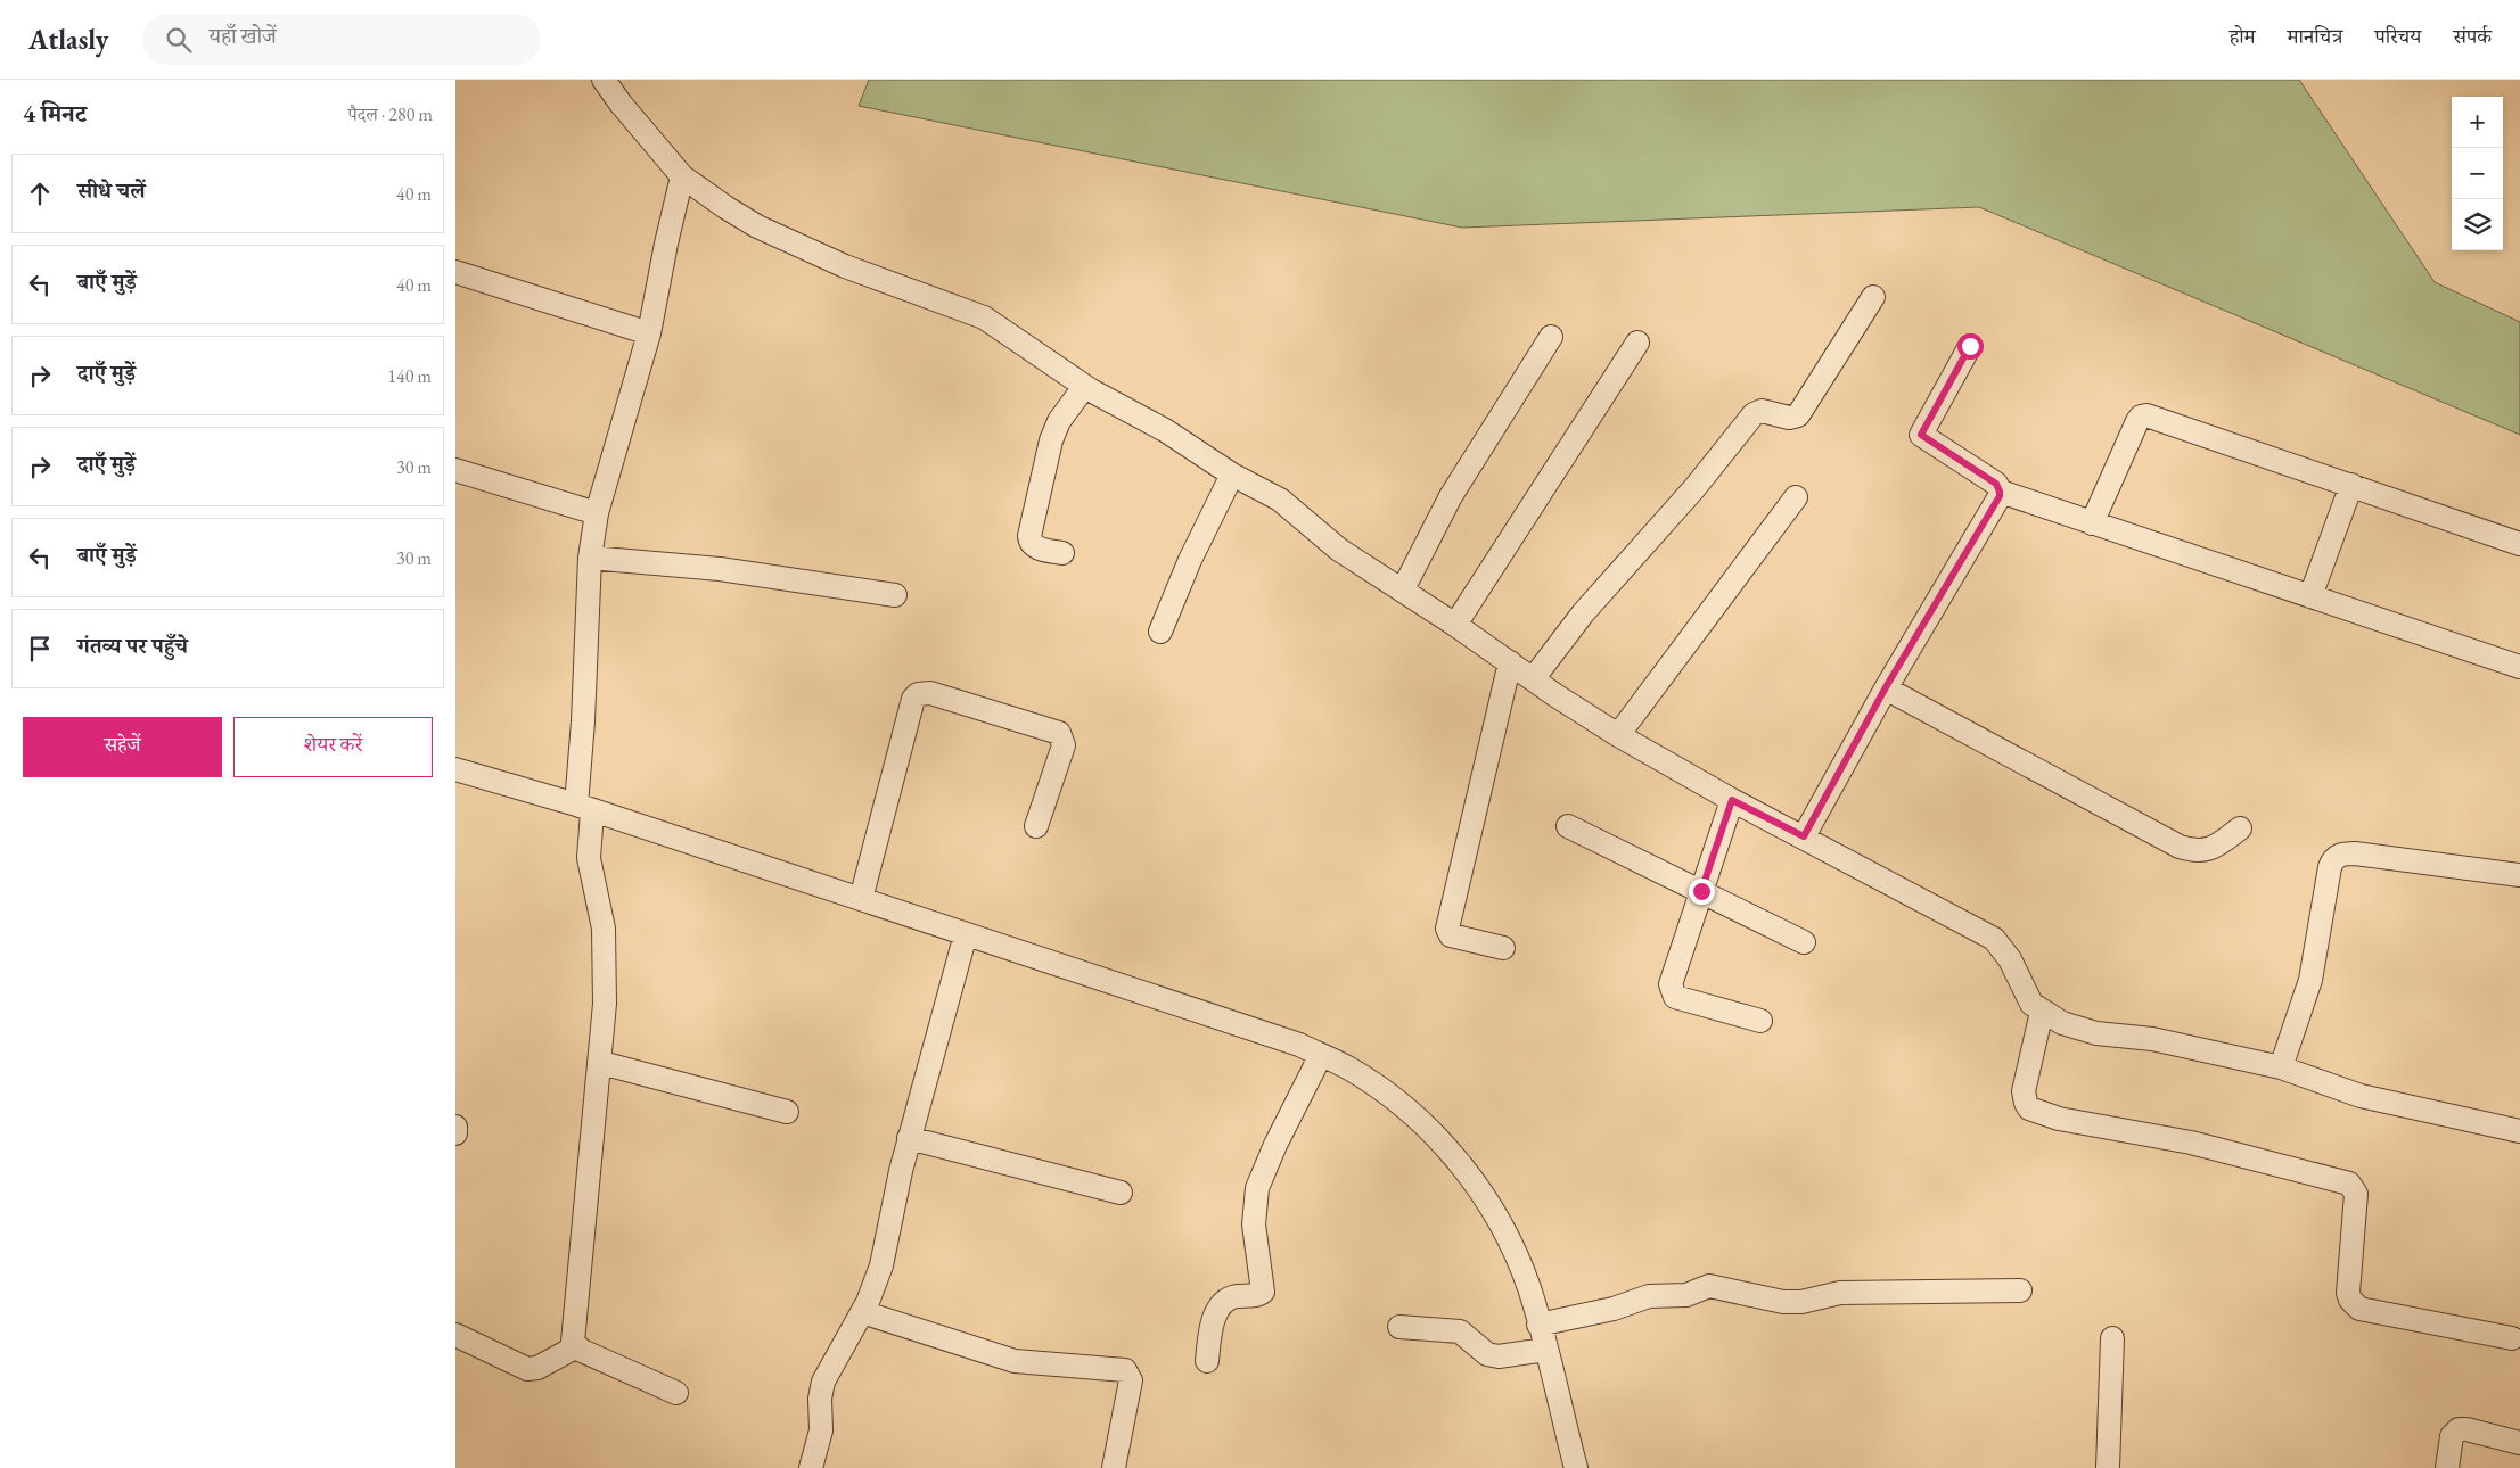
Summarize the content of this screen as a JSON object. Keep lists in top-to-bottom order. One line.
{"page":{"header":"Atlasly","search":"यहाँ खोजें","nav":["होम","मानचित्र","परिचय","संपर्क"],"heading":["4 मिनट","पैदल · 280 m"],"map_buttons":["+","−"],"list":[["सीधे चलें","40 m"],["बाएँ मुड़ें","40 m"],["दाएँ मुड़ें","140 m"],["दाएँ मुड़ें","30 m"],["बाएँ मुड़ें","30 m"],"गंतव्य पर पहुँचे"],"buttons":["सहेजें","शेयर करें"]}}
